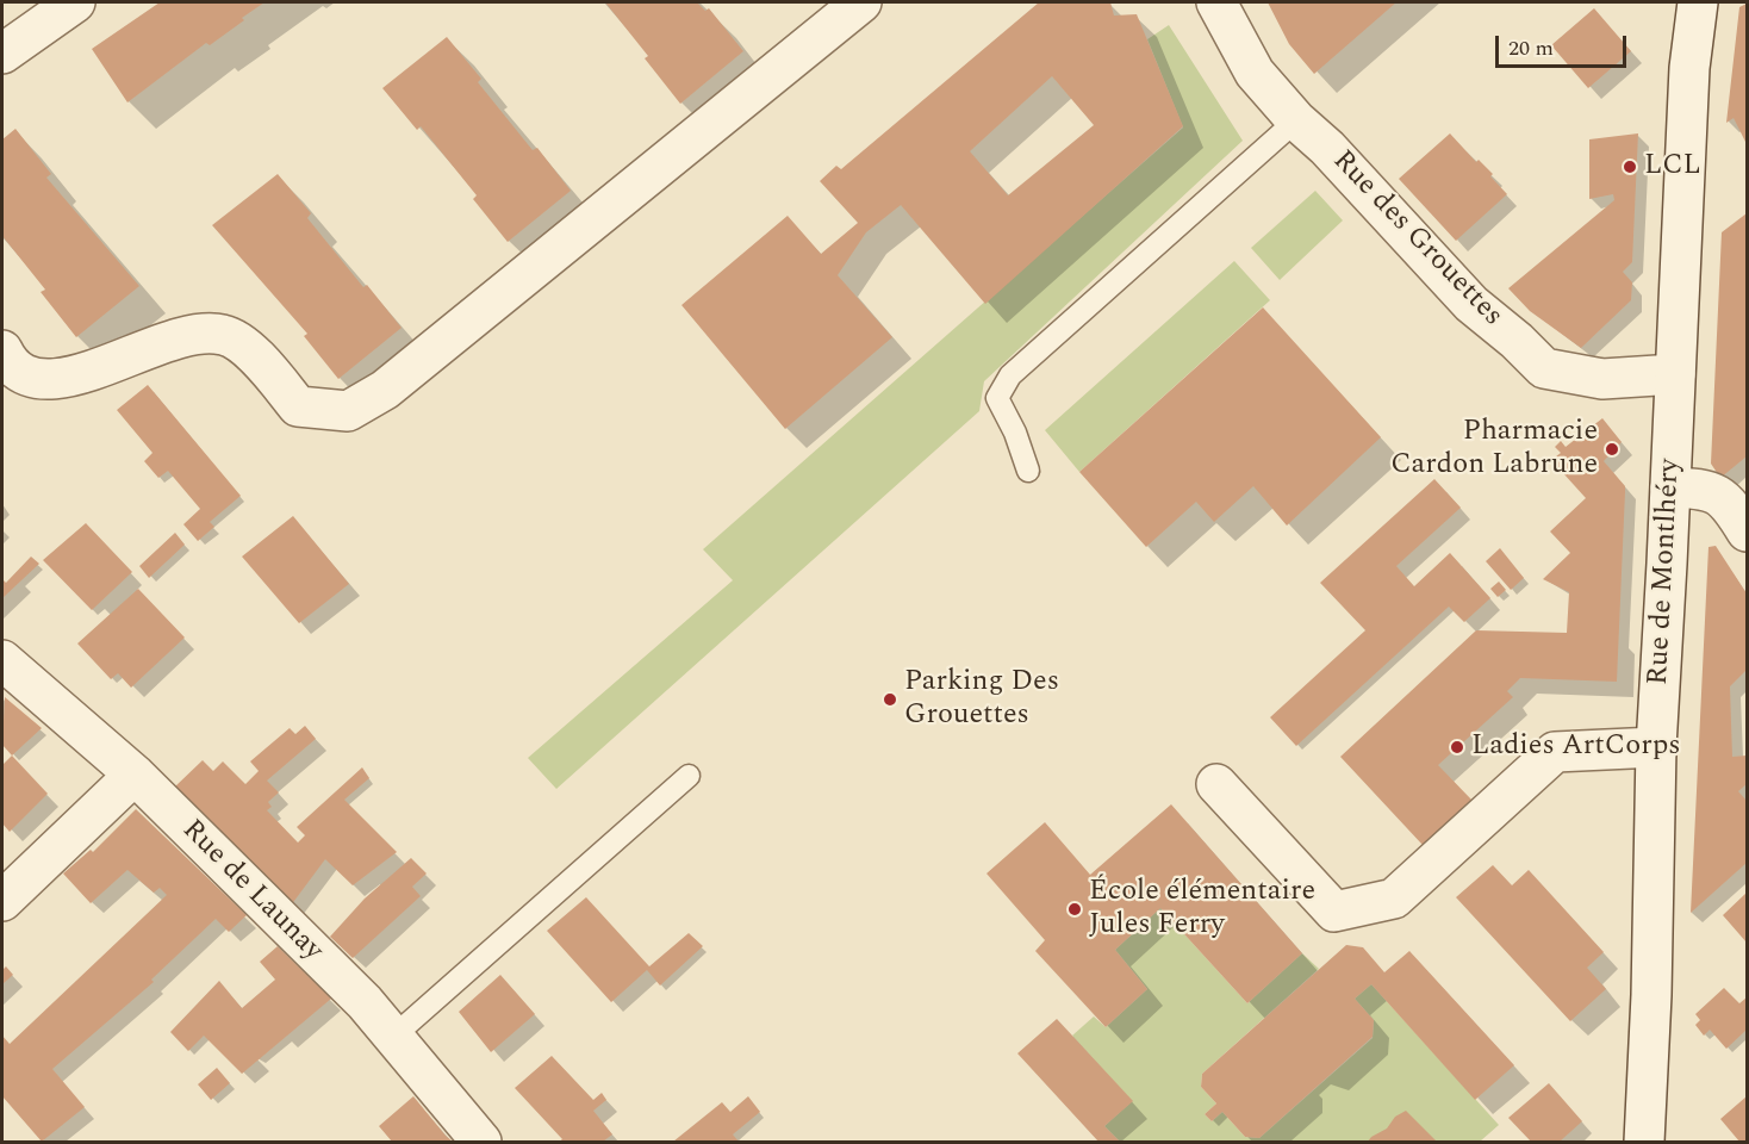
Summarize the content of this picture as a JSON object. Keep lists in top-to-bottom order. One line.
{"streets":{"street":["Rue des Grouettes","Rue de Montlhéry","Rue de Launay"]},"crossings":[["Rue des Grouettes","Rue de Montlhéry"]],"places":["LCL","Pharmacie Cardon Labrune","Parking Des Grouettes","Ladies ArtCorps","École élémentaire Jules Ferry"],"scale_bar":"20 m"}
